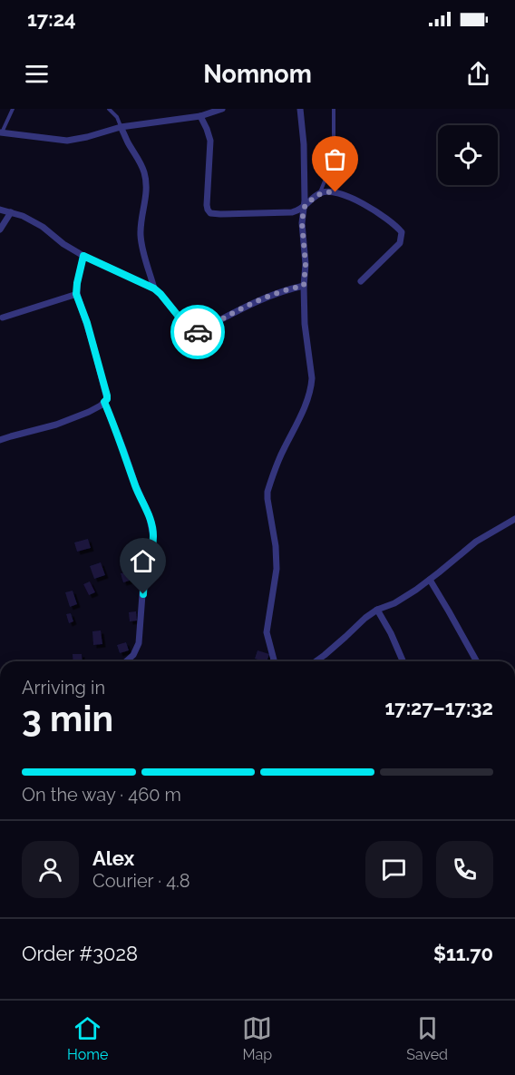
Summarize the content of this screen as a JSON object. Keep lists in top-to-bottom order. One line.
{"page":{"status":"17:24","header":"Nomnom","heading":["3 min","Arriving in","17:27–17:32"],"panel":["Alex","Courier · 4.8","Order #3028","$11.70"],"bar":"On the way · 460 m","tabs":["Home","Map","Saved"]}}
